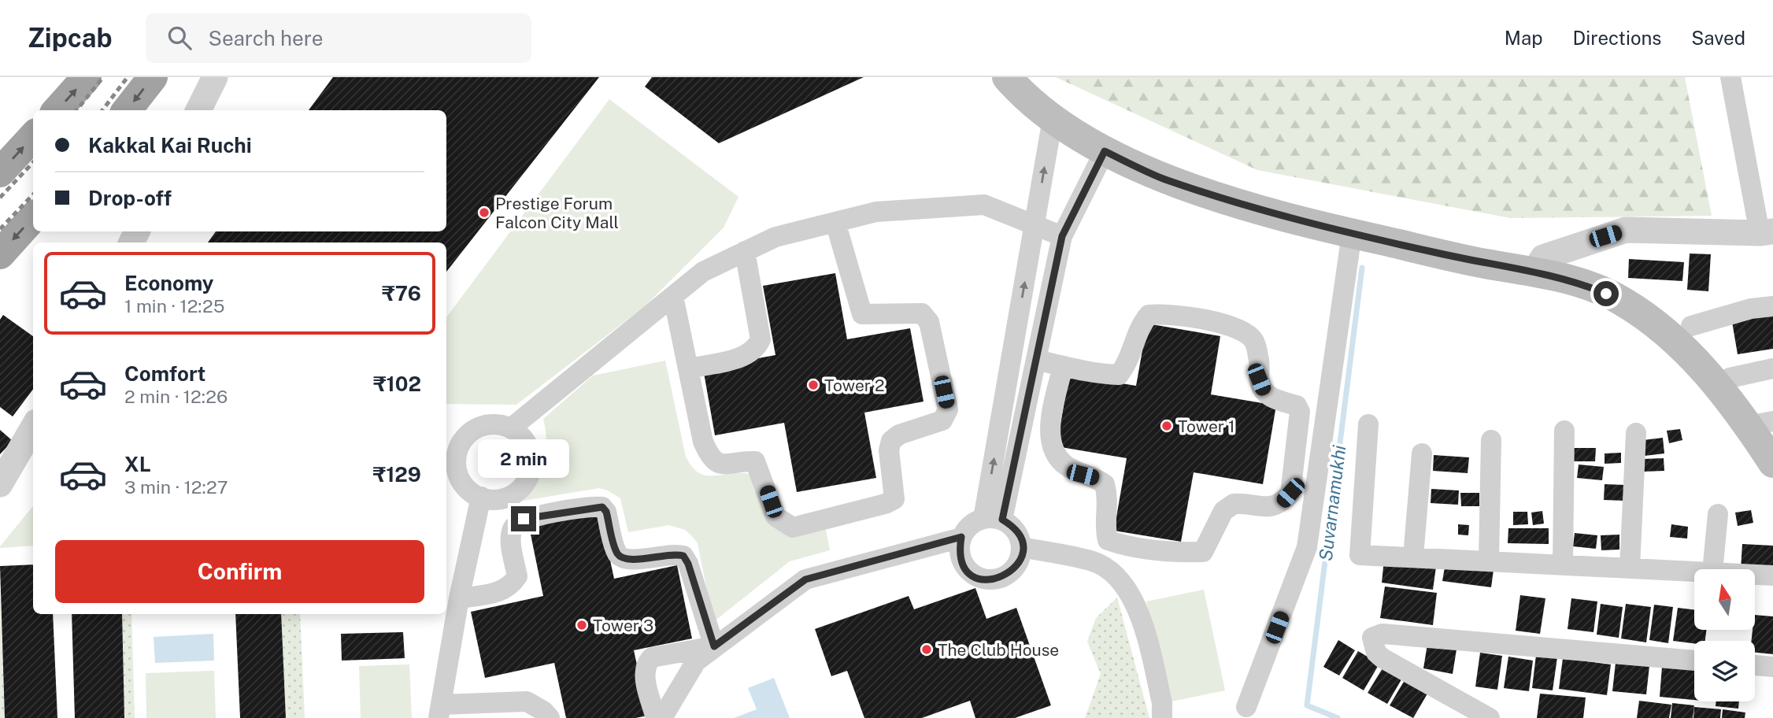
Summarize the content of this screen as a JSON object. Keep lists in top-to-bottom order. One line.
{"water":["Suvarnamukhi"],"places":["Prestige Forum Falcon City Mall","Tower 2","Tower 1","Tower 3","The Club House"],"north":"top","page":{"header":"Zipcab","search":"Search here","nav":["Map","Directions","Saved"],"banner":["Kakkal Kai Ruchi","Drop-off"],"list":[{"name":"Economy","note":"1 min · 12:25","value":"₹76"},{"name":"Comfort","note":"2 min · 12:26","value":"₹102"},{"name":"XL","note":"3 min · 12:27","value":"₹129"}],"bubble":"2 min","buttons":"Confirm"}}
